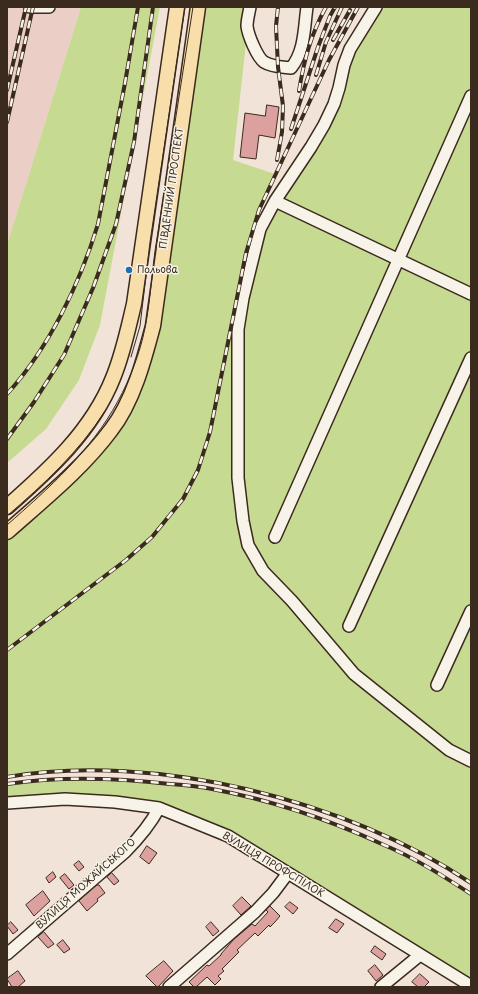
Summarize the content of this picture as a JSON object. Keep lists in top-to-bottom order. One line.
{"streets":{"main road":["ПІВДЕННИЙ ПРОСПЕКТ"],"street":["ВУЛИЦЯ ПРОФСПІЛОК","ВУЛИЦЯ МОЖАЙСЬКОГО"]},"crossings":[["ВУЛИЦЯ ПРОФСПІЛОК","ВУЛИЦЯ МОЖАЙСЬКОГО"]],"places":["Польова"]}
